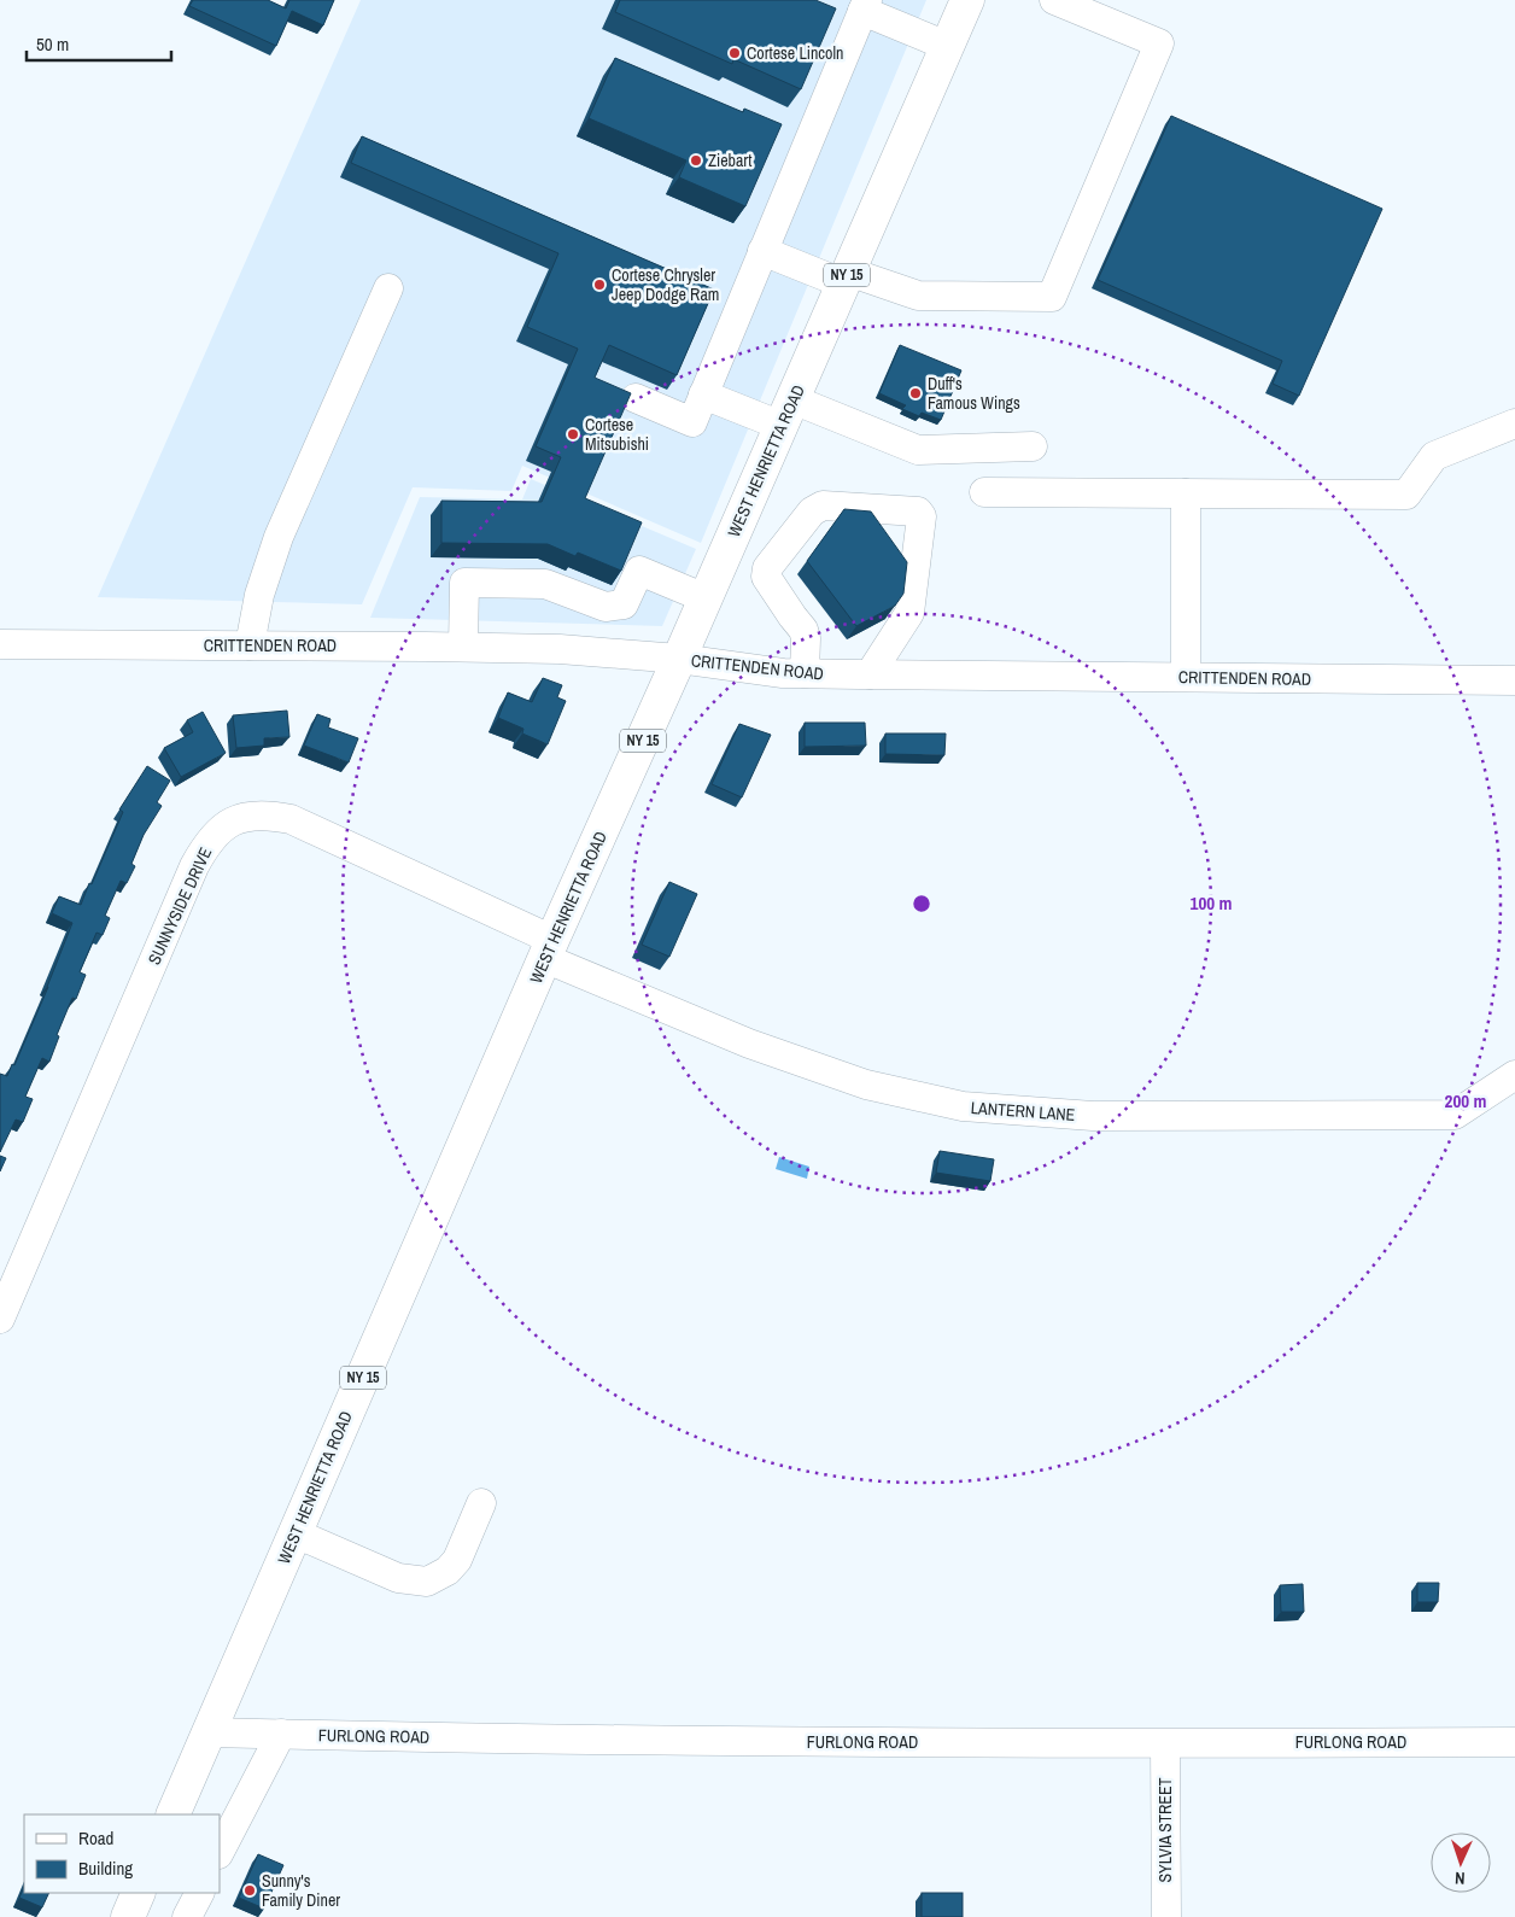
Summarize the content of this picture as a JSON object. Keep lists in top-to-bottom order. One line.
{"streets":{"main road":["NY 15","WEST HENRIETTA ROAD"],"street":["CRITTENDEN ROAD","SUNNYSIDE DRIVE","LANTERN LANE","FURLONG ROAD","SYLVIA STREET"]},"crossings":[["WEST HENRIETTA ROAD","CRITTENDEN ROAD"],["WEST HENRIETTA ROAD","SUNNYSIDE DRIVE"],["WEST HENRIETTA ROAD","LANTERN LANE"],["WEST HENRIETTA ROAD","FURLONG ROAD"],["SUNNYSIDE DRIVE","LANTERN LANE"],["FURLONG ROAD","SYLVIA STREET"]],"places":["Cortese Lincoln","Ziebart","Cortese Chrysler Jeep Dodge Ram","Duff's Famous Wings","Cortese Mitsubishi","Sunny's Family Diner"],"legend":["Road","Building"],"scale_bar":"50 m","north":"bottom","rings":["100 m","200 m"]}
